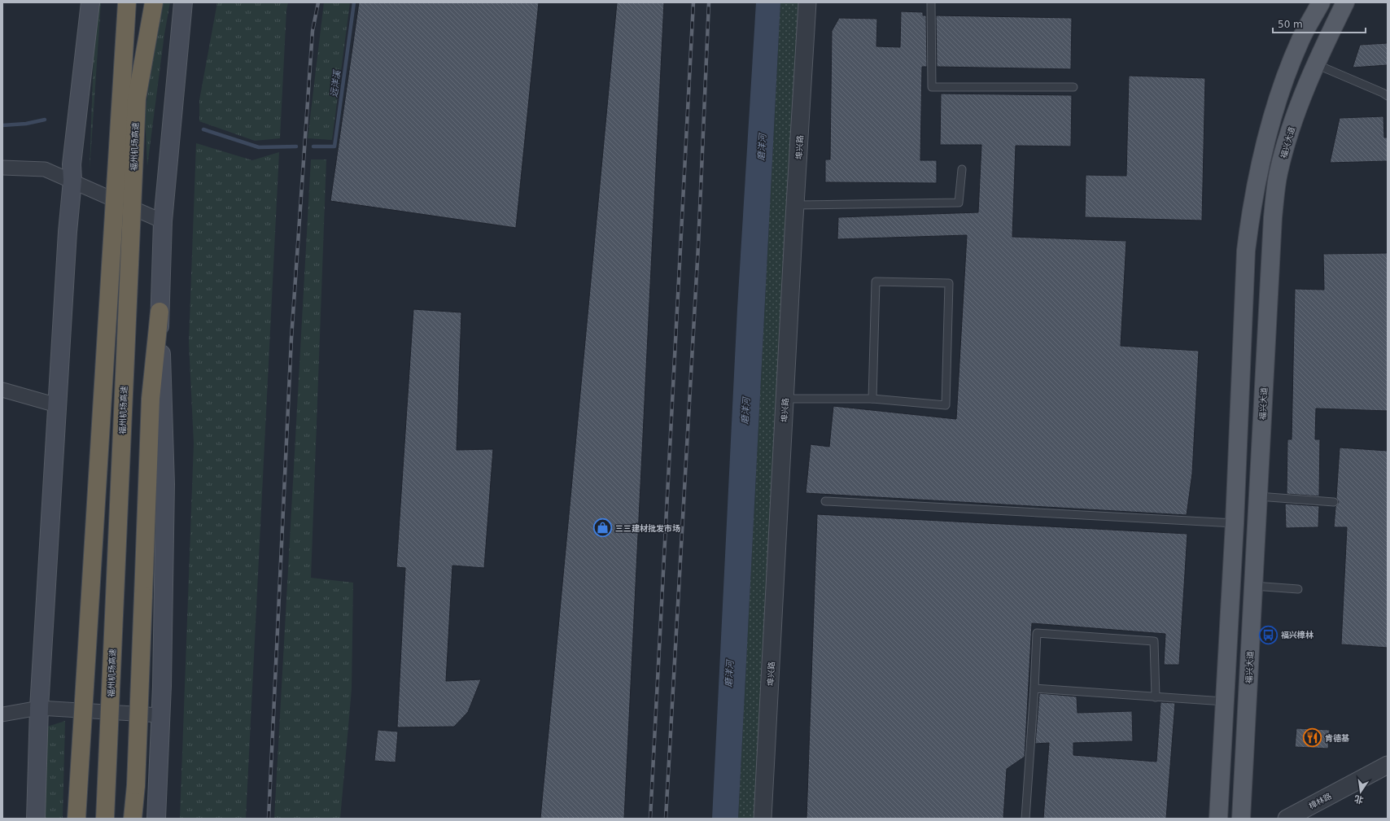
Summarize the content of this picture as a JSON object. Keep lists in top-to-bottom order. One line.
{"streets":{"highway":["福州机场高速"],"main road":["福兴大道"],"street":["埠兴路","樟林路"]},"water":["远洋溪","磨洋河"],"places":{"shop":["三三建材批发市场"],"bus stop":["福兴樟林"],"restaurant":["肯德基"]},"scale_bar":"50 m","north":"bottom"}
